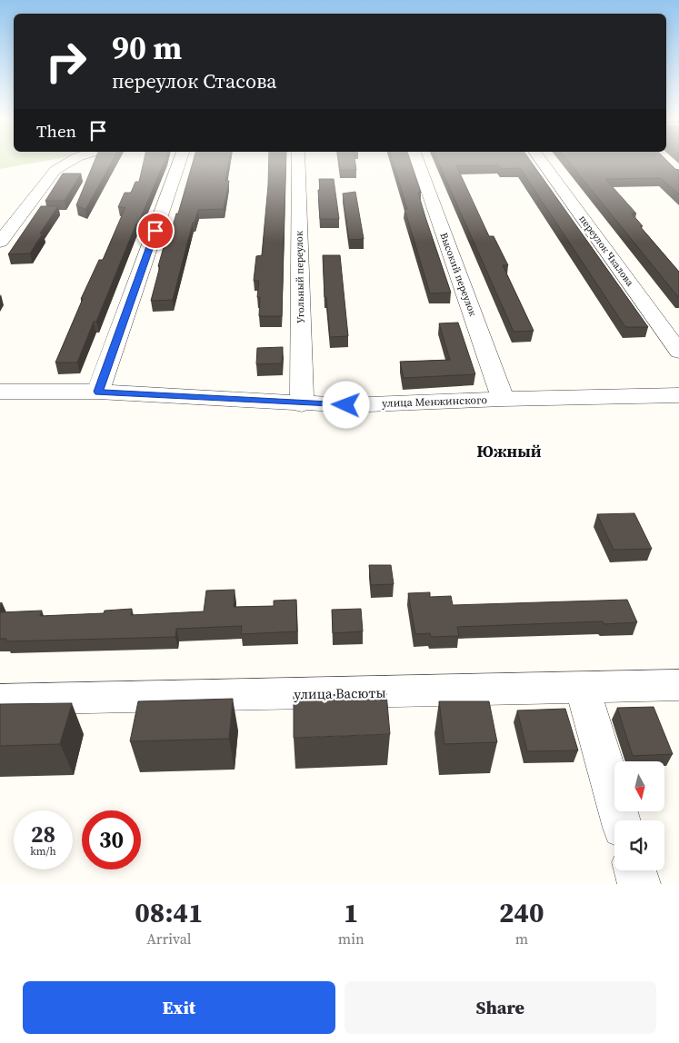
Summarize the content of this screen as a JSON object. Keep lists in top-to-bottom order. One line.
{"streets":{"street":["переулок Чкалова","Высокий переулок","Угольный переулок","улица Менжинского","улица Васюты"]},"crossings":[["Высокий переулок","улица Менжинского"],["Угольный переулок","улица Менжинского"]],"districts":["Южный"],"north":"bottom","page":{"turn":["90 m","переулок Стасова"],"then":"Then","speed":"28 km/h","limit":"30","eta":["08:41","Arrival","1","min","240","m"],"buttons":["Exit","Share"]}}
